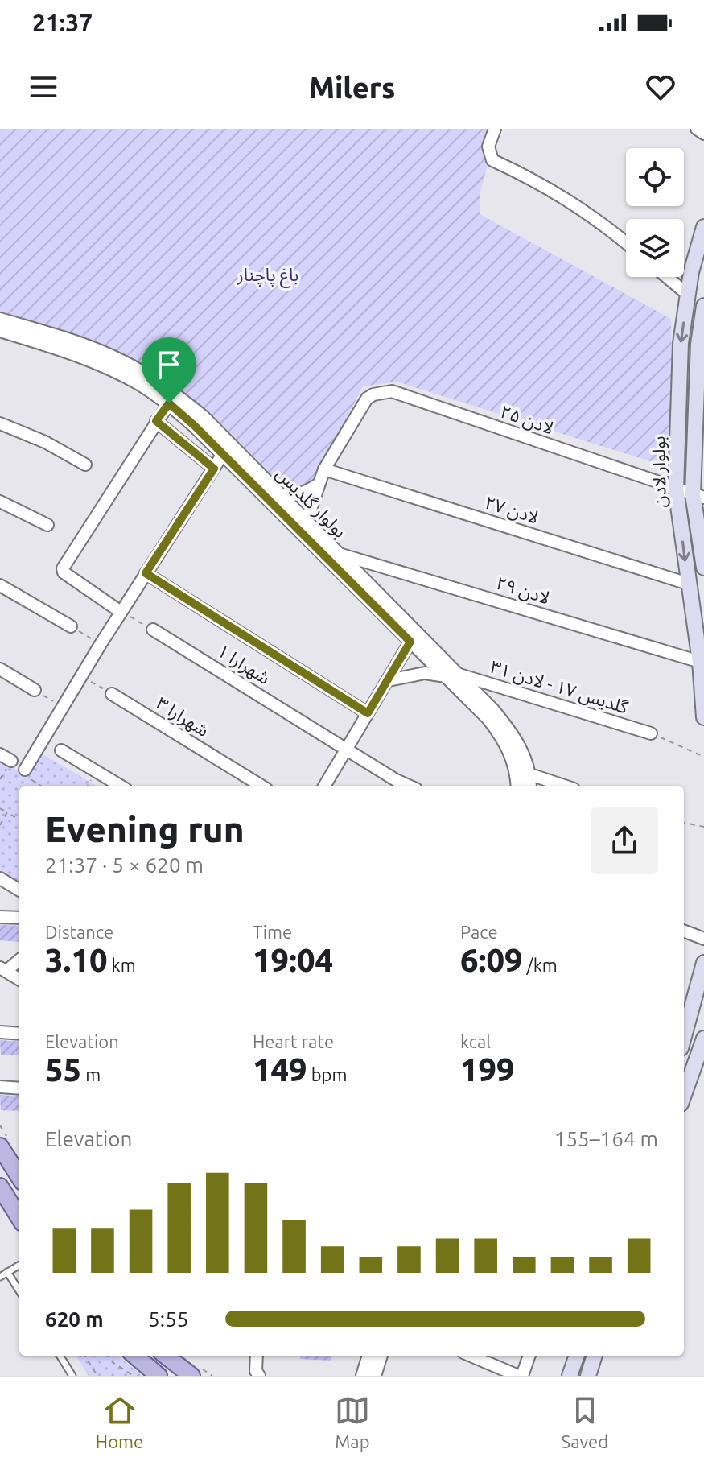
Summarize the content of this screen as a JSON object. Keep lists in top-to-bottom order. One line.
{"streets":{"main road":["بولوار لادن"],"street":["لادن ۲۵","بولوار گلدیس","لادن ۲۷","لادن ۲۹","شهرارا ۱","گلدیس ۱۷ - لادن ۳۱","شهرارا ۳"]},"crossings":[["لادن ۲۵","بولوار لادن"],["لادن ۲۵","لادن ۲۷"],["بولوار لادن","لادن ۲۷"],["بولوار لادن","لادن ۲۹"],["بولوار گلدیس","لادن ۲۹"],["بولوار گلدیس","گلدیس ۱۷ - لادن ۳۱"]],"parks":["باغ پاچنار"],"page":{"status":"21:37","header":"Milers","heading":["Evening run","21:37 · 5 × 620 m"],"stats":[["Distance","3.10 km"],["Time","19:04"],["Pace","6:09 /km"],["Elevation","55 m"],["Heart rate","149 bpm"],["kcal","199"]],"chart":["Elevation","155–164 m"],"list":[{"name":"620 m","note":"5:55"}],"tabs":["Home","Map","Saved"]}}
